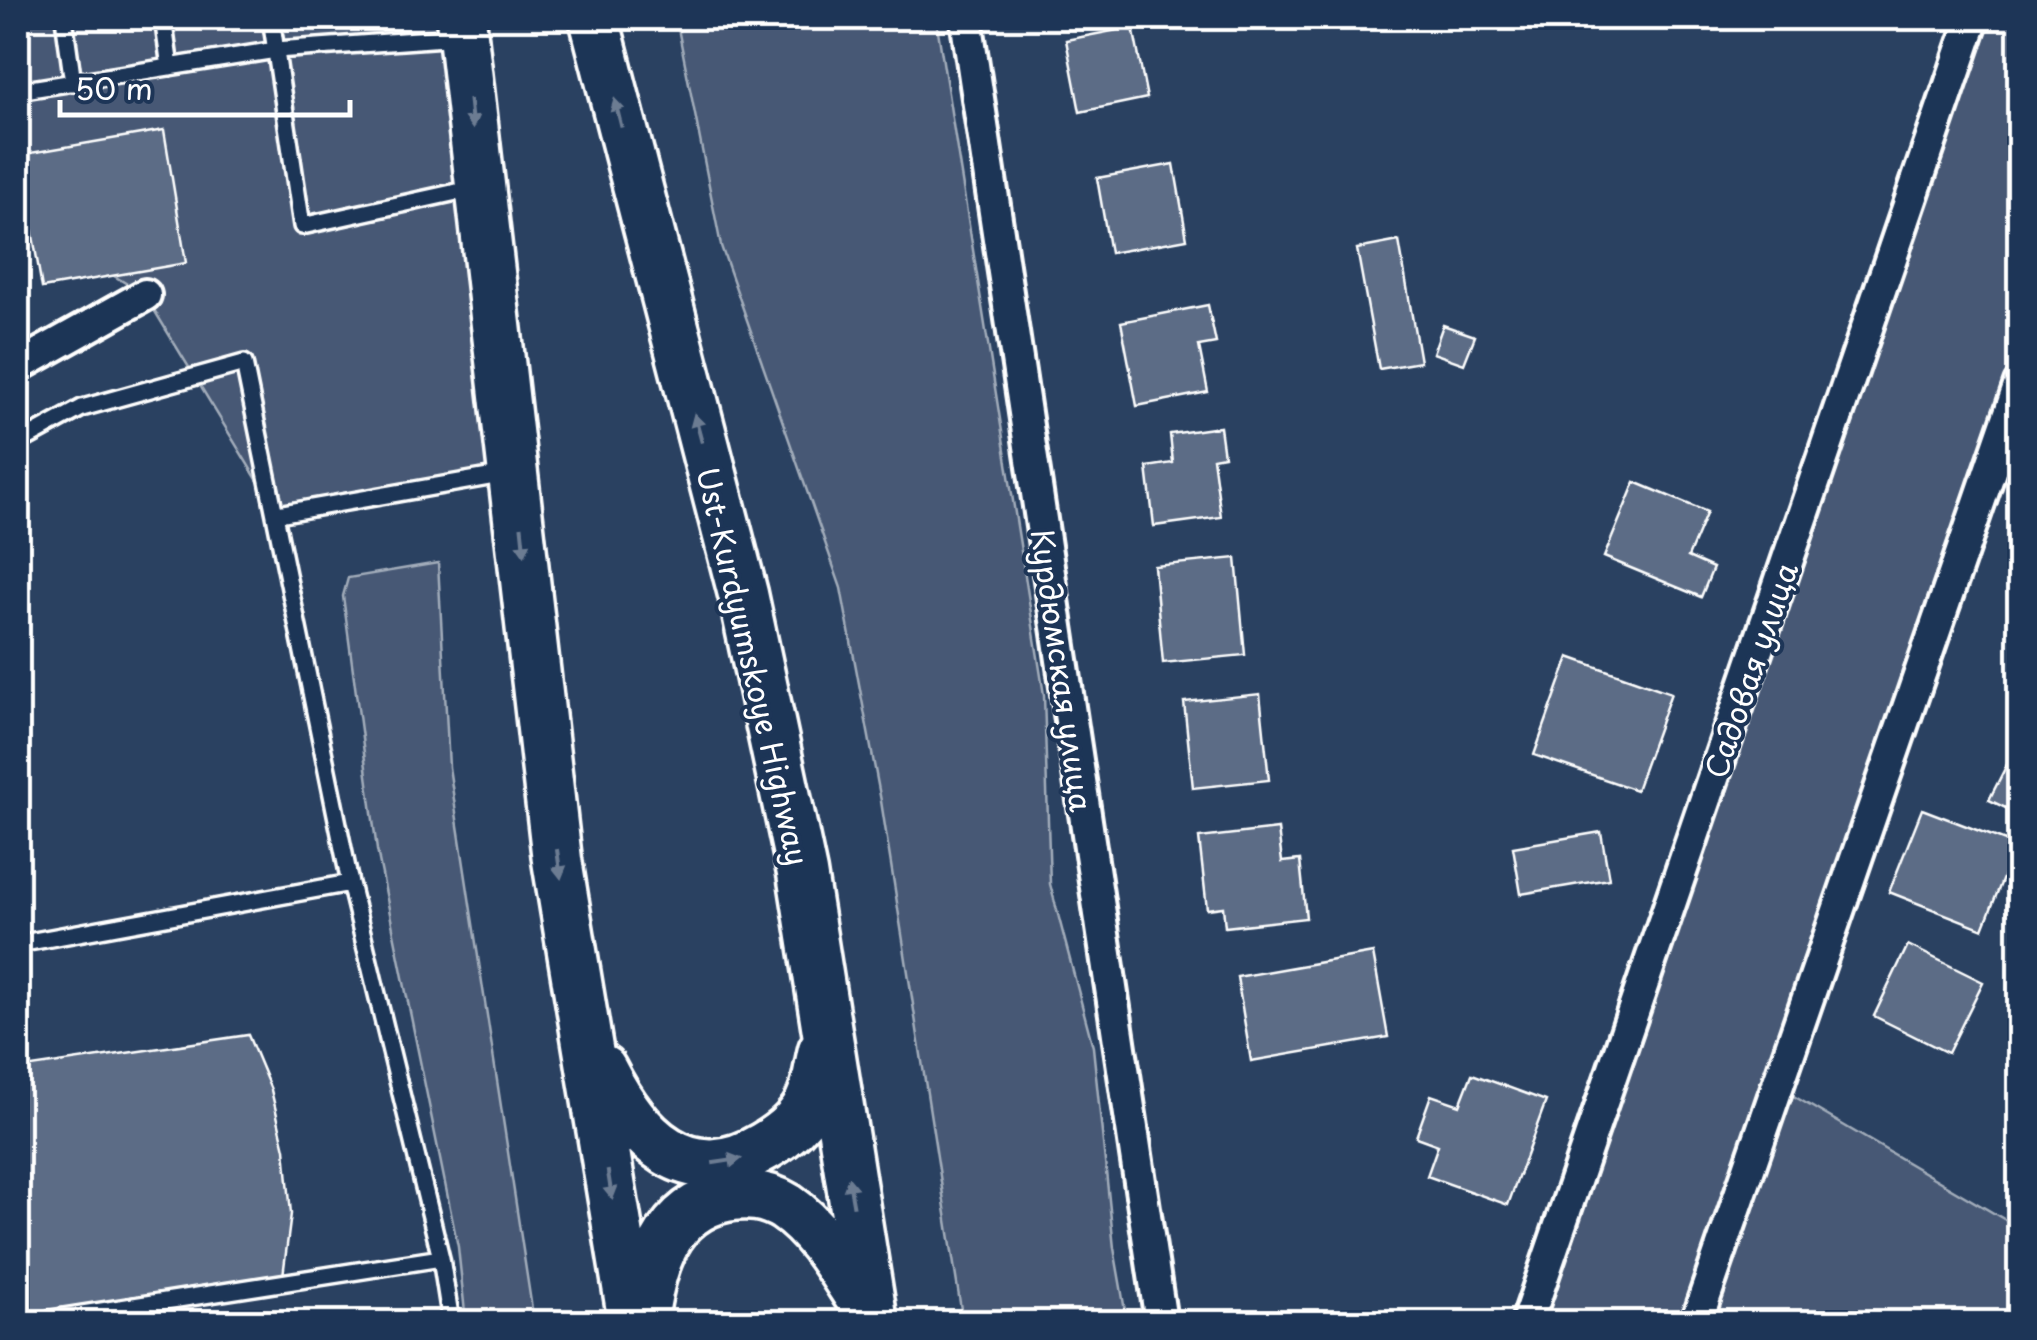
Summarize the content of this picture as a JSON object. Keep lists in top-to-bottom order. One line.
{"streets":{"main road":["Ust-Kurdyumskoye Highway"],"street":["Курдюмская улица","Садовая улица"]},"scale_bar":"50 m"}
